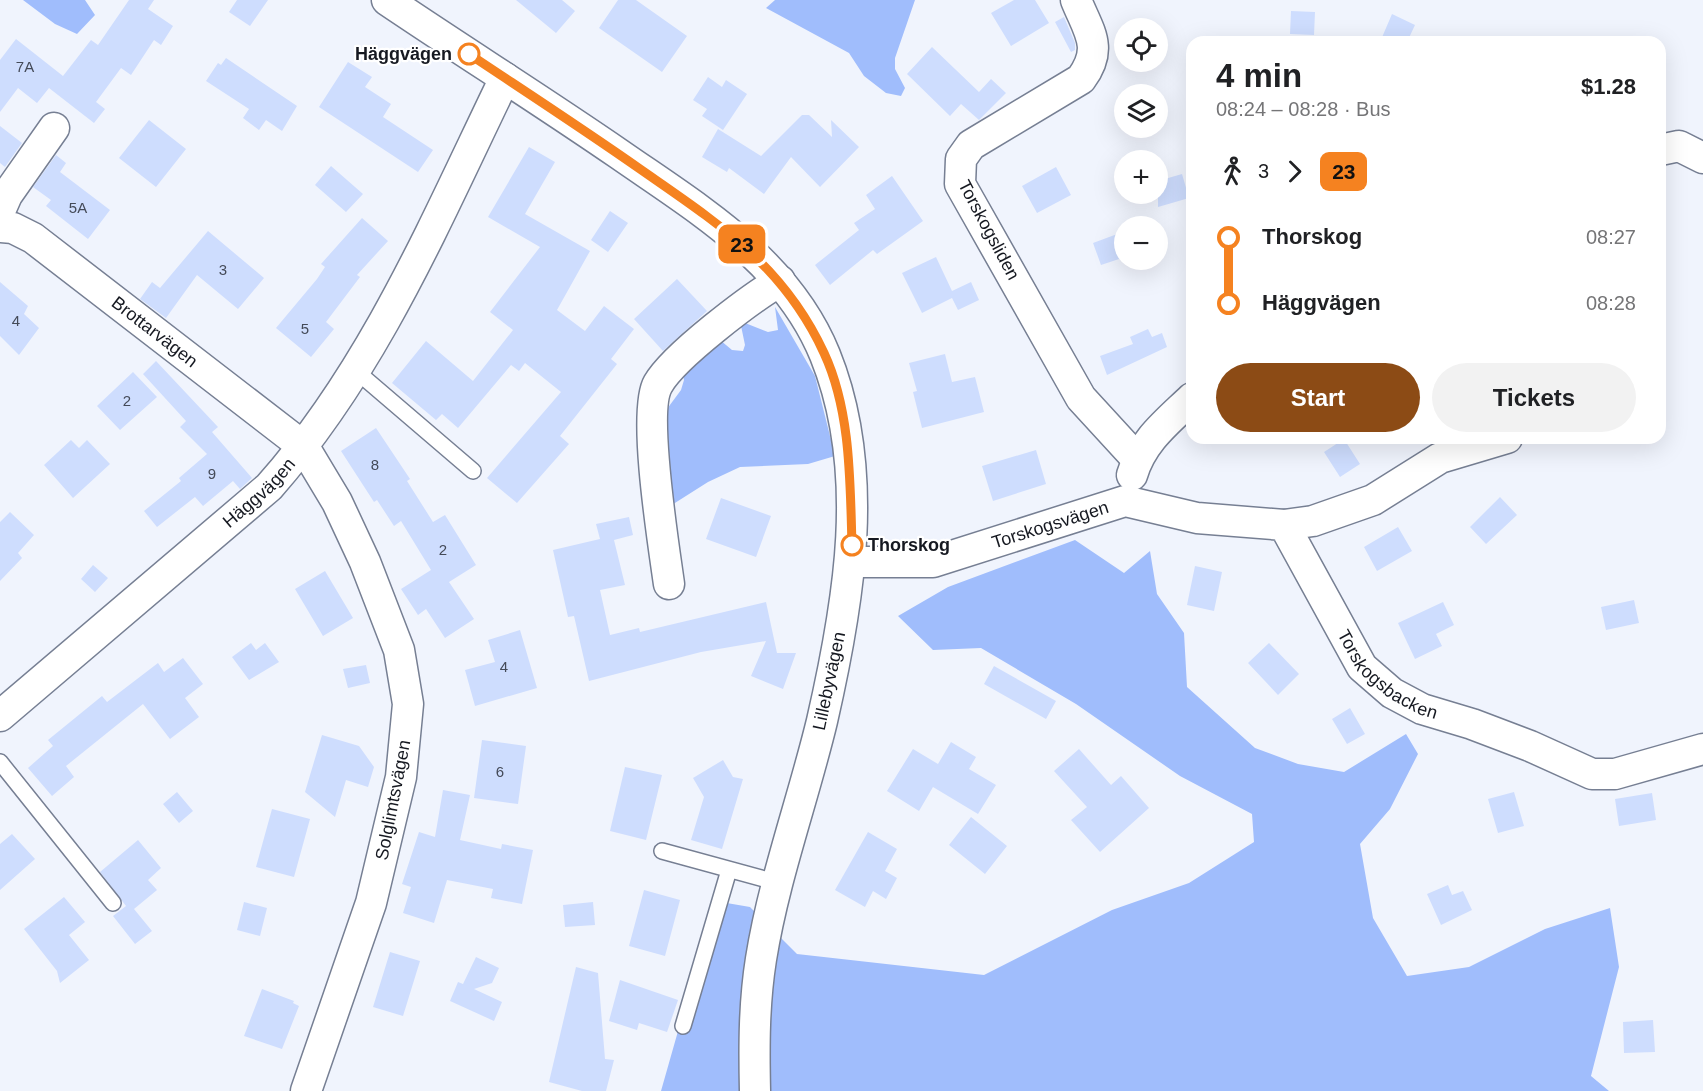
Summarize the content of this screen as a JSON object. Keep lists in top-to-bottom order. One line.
{"streets":{"street":["Torskogsliden","Brottarvägen","Häggvägen","Torskogsvägen","Torskogsbacken","Lillebyvägen","Solglimtsvägen"]},"crossings":[["Torskogsliden","Torskogsvägen"],["Brottarvägen","Häggvägen"],["Brottarvägen","Solglimtsvägen"],["Häggvägen","Lillebyvägen"],["Häggvägen","Solglimtsvägen"],["Torskogsvägen","Lillebyvägen"]],"places":["Häggvägen","Thorskog"],"lines":["bus line 23"],"house_numbers":["7A","5A","3","4","5","2","8","9","2","4","6"],"page":{"on_map":"23","map_buttons":["+","−"],"heading":["4 min","08:24 – 08:28 · Bus","$1.28"],"legs":["3","23"],"list":[{"name":"Thorskog","value":"08:27"},{"name":"Häggvägen","value":"08:28"}],"buttons":["Start","Tickets"]}}
